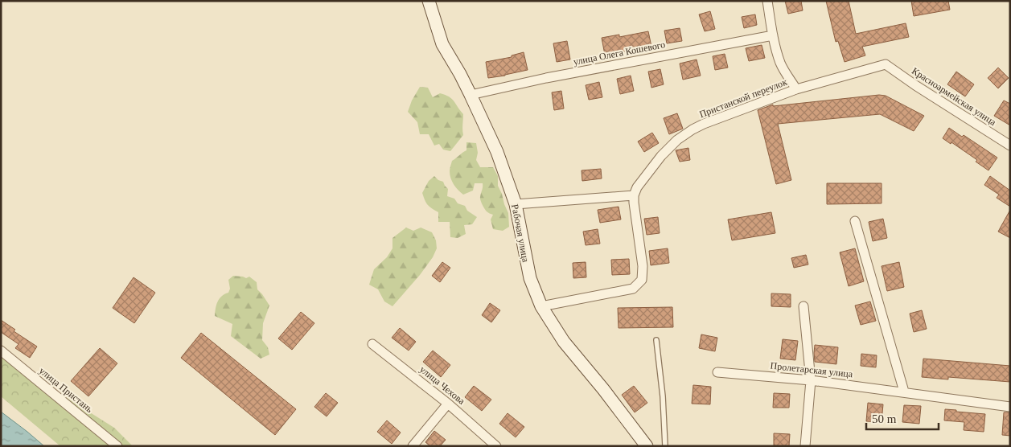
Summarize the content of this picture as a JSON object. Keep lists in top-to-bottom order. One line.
{"streets":{"street":["улица Олега Кошевого","Красноармейская улица","Пристанской переулок","Рабочая улица","Пролетарская улица","улица Чехова","улица Пристань"]},"crossings":[["улица Олега Кошевого","Рабочая улица"],["Красноармейская улица","Пристанской переулок"]],"scale_bar":"50 m"}
